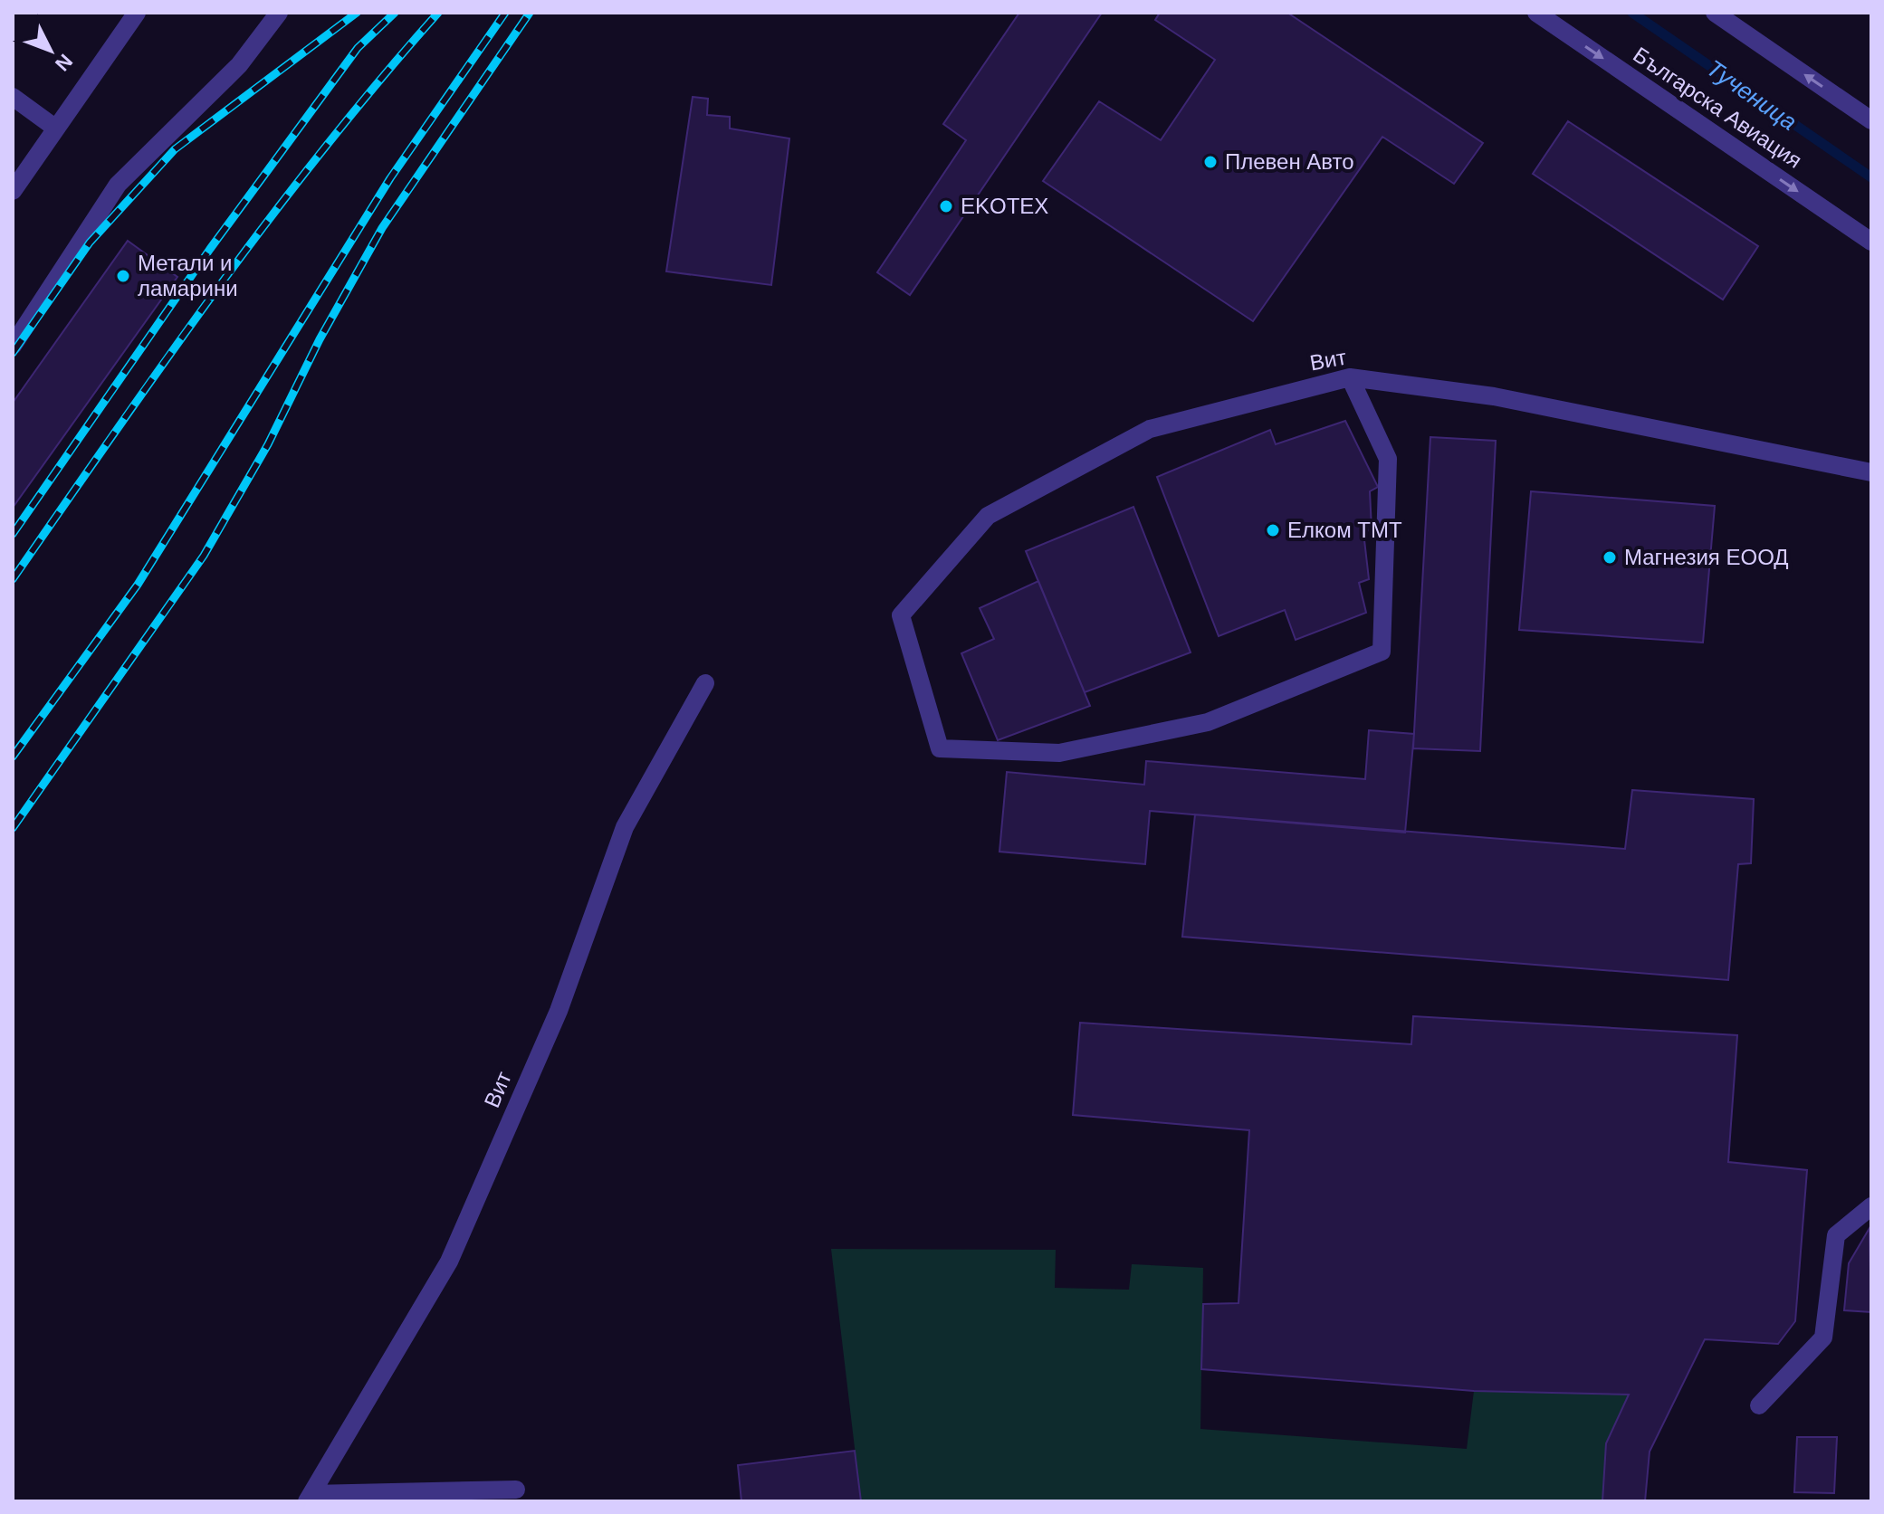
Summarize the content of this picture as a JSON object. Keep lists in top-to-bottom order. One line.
{"streets":{"street":["Българска Авиация","Вит"]},"water":["Тученица"],"places":["Плевен Авто","EKOTEX","Метали и ламарини","Елком ТМТ","Магнезия ЕООД"],"north":"bottom right"}
